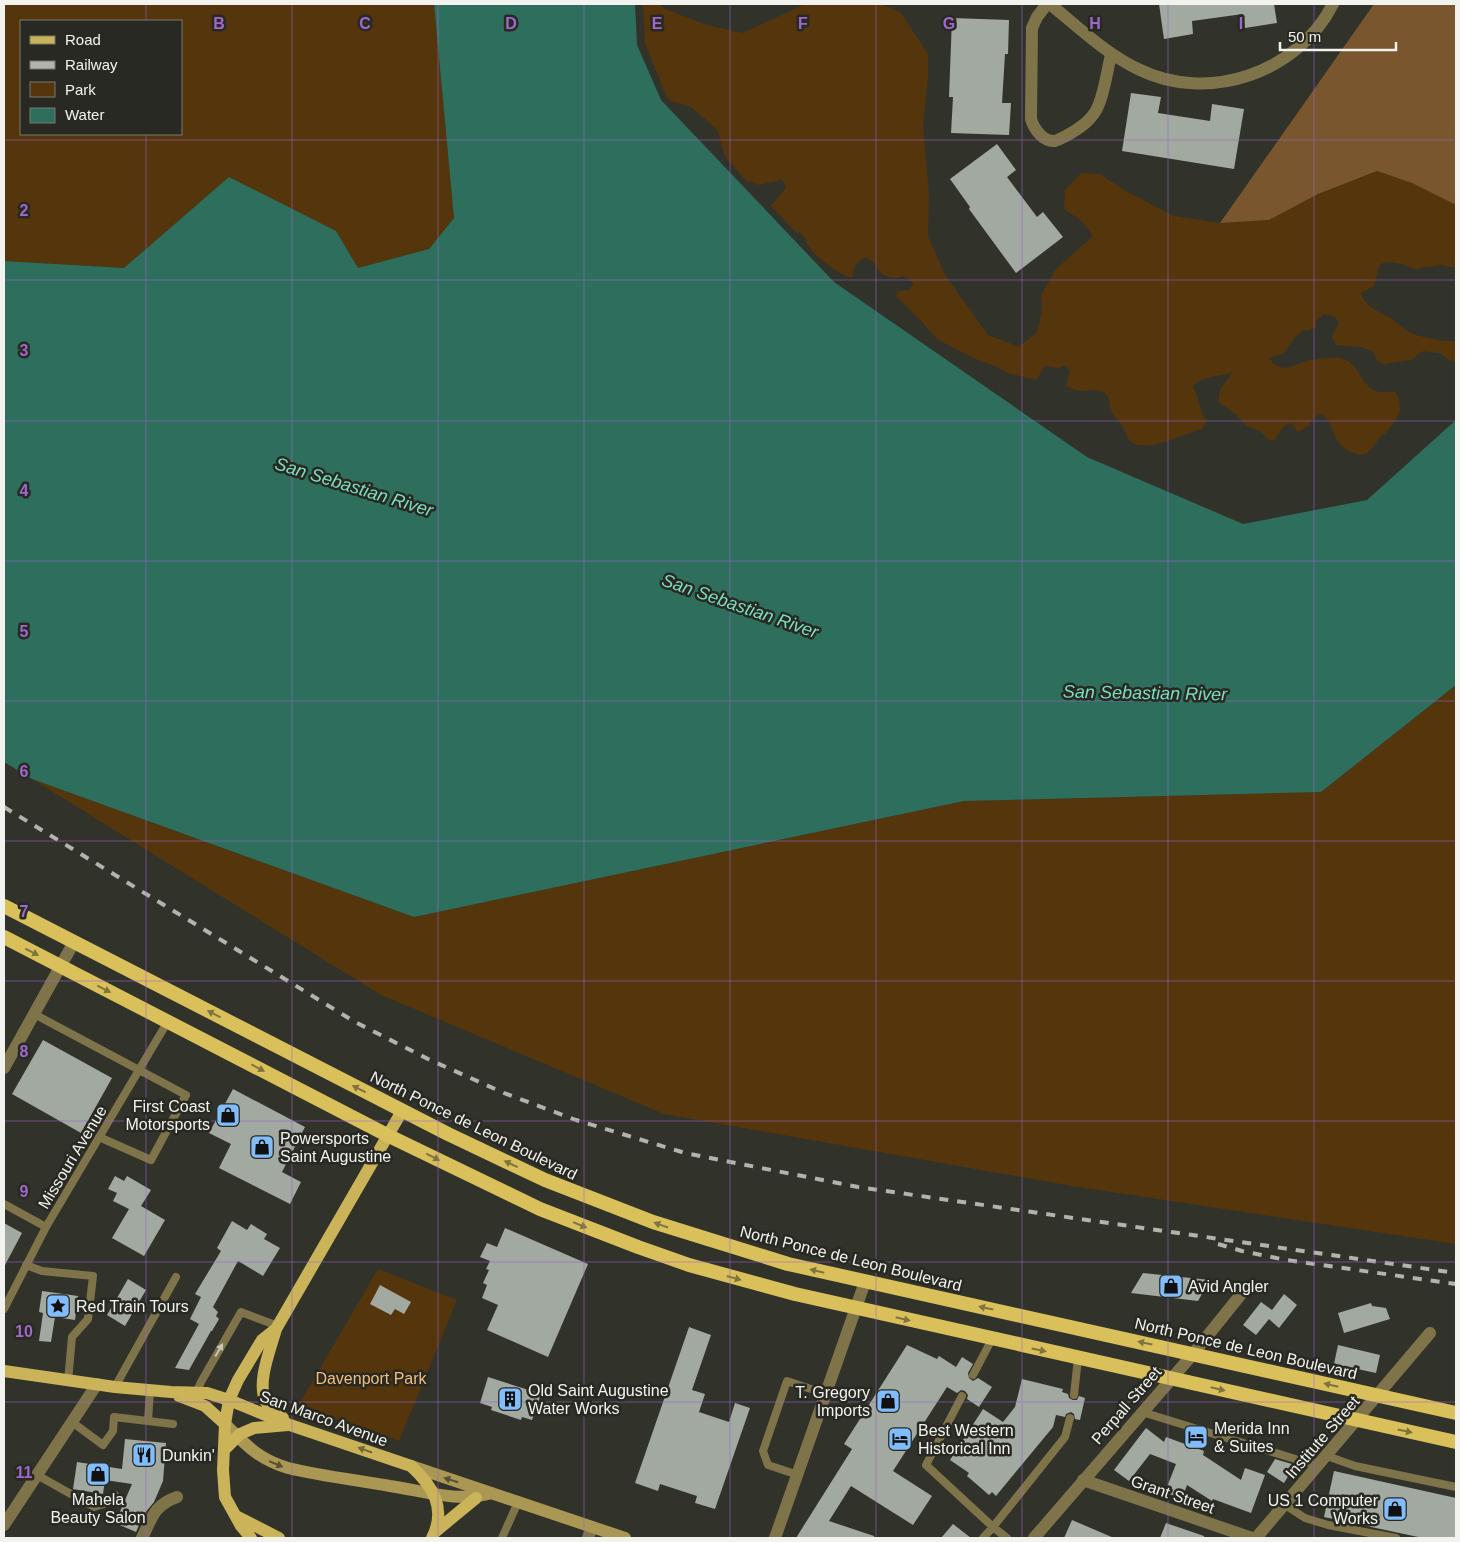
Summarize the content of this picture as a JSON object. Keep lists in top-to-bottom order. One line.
{"streets":{"highway":["North Ponce de Leon Boulevard"],"main road":["San Marco Avenue"],"street":["Perpall Street","Institute Street","Grant Street"],"lane":["Missouri Avenue"]},"crossings":[["North Ponce de Leon Boulevard","Perpall Street"],["North Ponce de Leon Boulevard","Institute Street"],["Perpall Street","Grant Street"],["Institute Street","Grant Street"]],"water":["San Sebastian River"],"parks":["Davenport Park"],"places":{"shop":["First Coast Motorsports","Powersports Saint Augustine","Avid Angler","T. Gregory Imports","Mahela Beauty Salon","US 1 Computer Works"],"place":["Red Train Tours"],"building":["Old Saint Augustine Water Works"],"hotel":["Merida Inn & Suites","Best Western Historical Inn"],"restaurant":["Dunkin'"]},"legend":["Road","Railway","Park","Water"],"scale_bar":"50 m","grid":{"columns":["B","C","D","E","F","G","H","I"],"rows":["2","3","4","5","6","7","8","9","10","11"]}}
